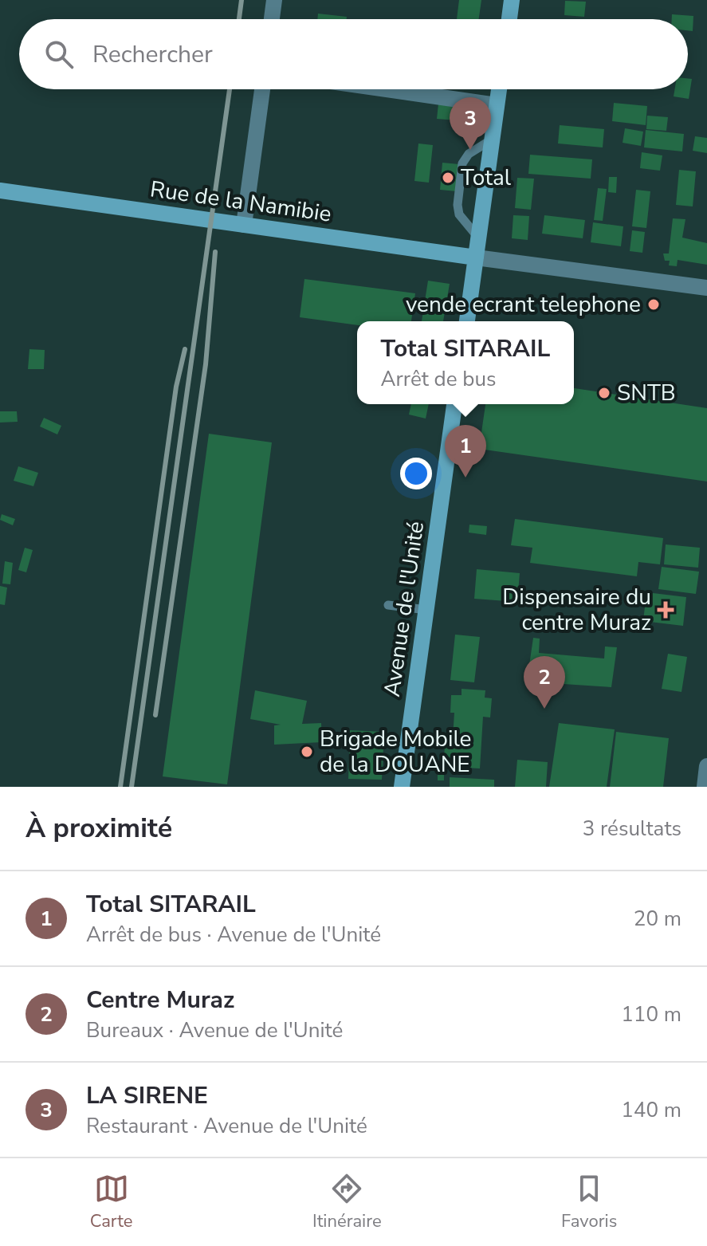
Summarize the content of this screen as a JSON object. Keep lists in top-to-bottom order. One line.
{"streets":{"main road":["Rue de la Namibie","Avenue de l'Unité"]},"places":{"other":["Total","vende ecrant telephone","SNTB","Brigade Mobile de la DOUANE"],"health":["Dispensaire du centre Muraz"]},"page":{"search":"Rechercher","pins":["3","1","2"],"popup":["Total SITARAIL","Arrêt de bus"],"heading":["À proximité","3 résultats"],"list":[{"mark":"1","name":"Total SITARAIL","note":"Arrêt de bus · Avenue de l'Unité","value":"20 m"},{"mark":"2","name":"Centre Muraz","note":"Bureaux · Avenue de l'Unité","value":"110 m"},{"mark":"3","name":"LA SIRENE","note":"Restaurant · Avenue de l'Unité","value":"140 m"}],"nav":["Carte","Itinéraire","Favoris"]}}
